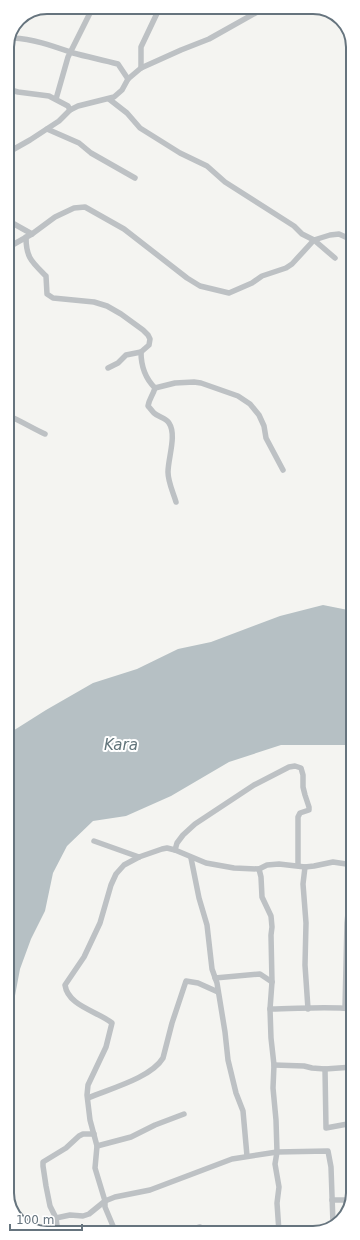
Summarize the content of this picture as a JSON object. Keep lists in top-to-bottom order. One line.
{"water":["Kara"],"scale_bar":"100 m"}
